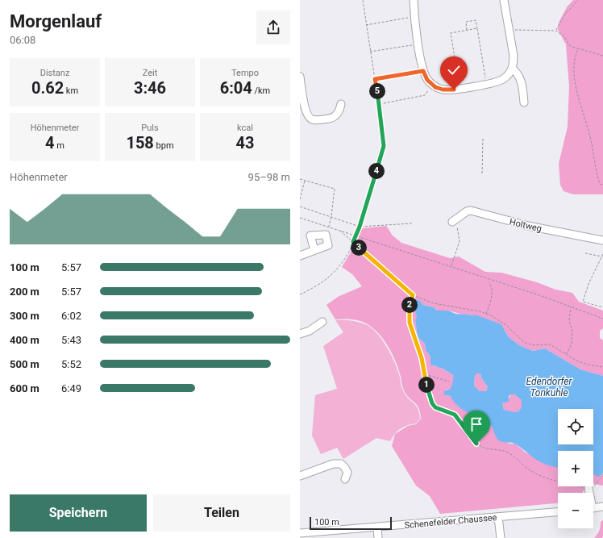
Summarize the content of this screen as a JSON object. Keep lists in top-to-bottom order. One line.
{"streets":{"street":["Holtweg","Schenefelder Chaussee"]},"water":["Edendorfer Tonkuhle"],"scale_bar":"100 m","page":{"heading":["Morgenlauf","06:08"],"stats":[["Distanz","0.62 km"],["Zeit","3:46"],["Tempo","6:04 /km"],["Höhenmeter","4 m"],["Puls","158 bpm"],["kcal","43"]],"pins":["5","4","3","2","1"],"chart":["Höhenmeter","95–98 m"],"list":[{"name":"100 m","note":"5:57"},{"name":"200 m","note":"5:57"},{"name":"300 m","note":"6:02"},{"name":"400 m","note":"5:43"},{"name":"500 m","note":"5:52"},{"name":"600 m","note":"6:49"}],"map_buttons":["+","−"],"buttons":["Speichern","Teilen"],"scale":"100 m"}}
